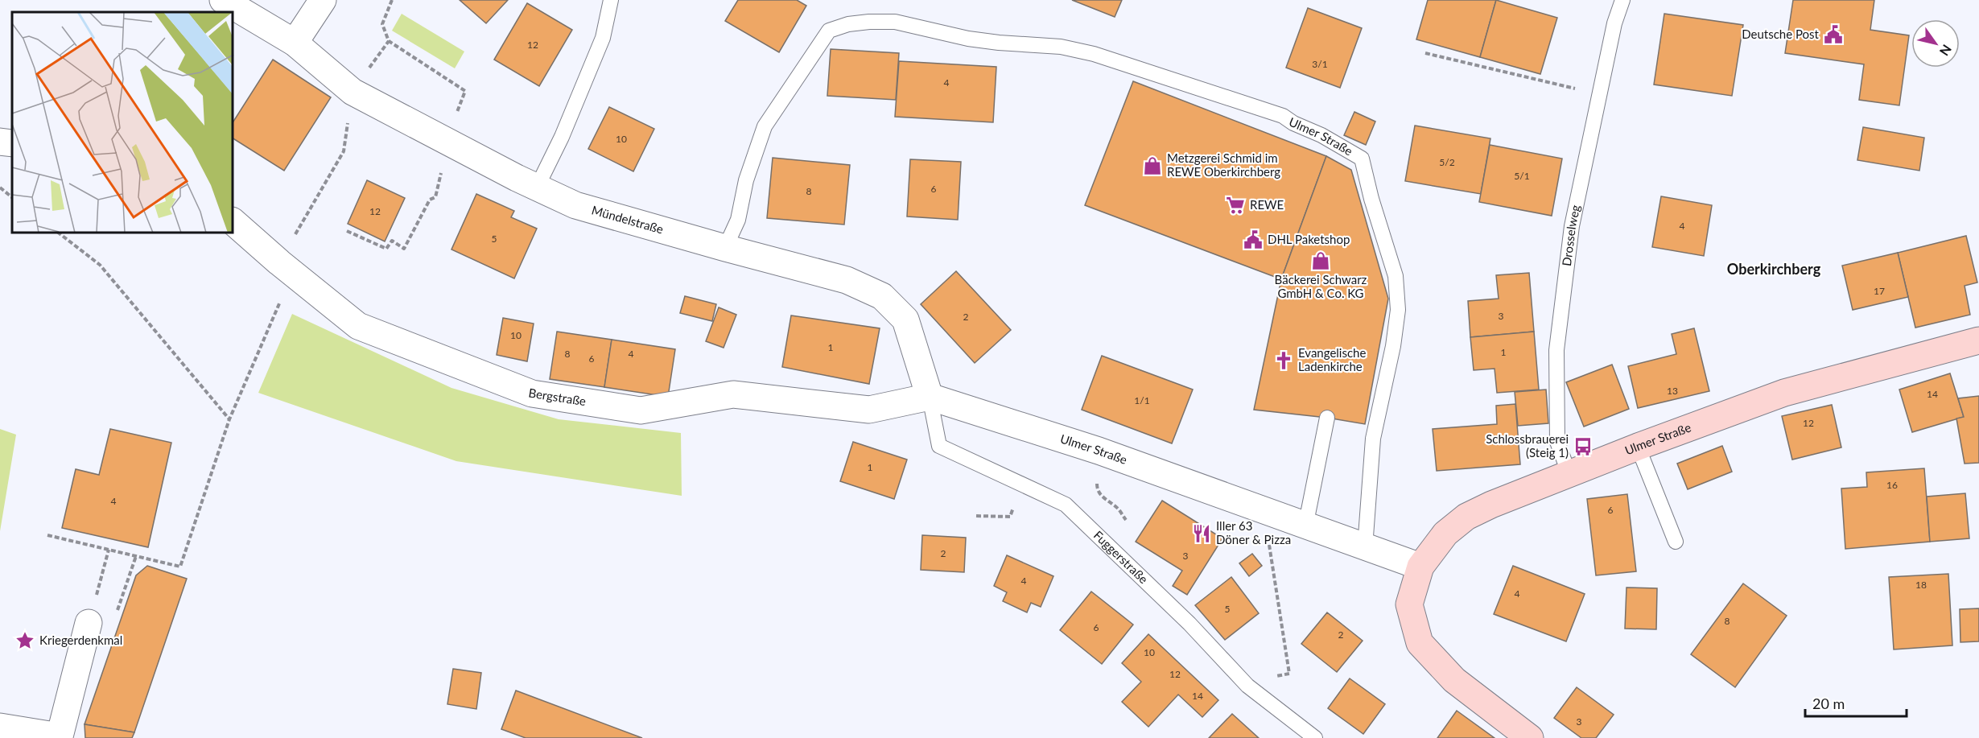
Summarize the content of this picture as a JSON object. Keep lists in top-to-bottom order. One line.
{"streets":{"main road":["Ulmer Straße"],"street":["Mündelstraße","Bergstraße"],"lane":["Drosselweg","Fuggerstraße"]},"crossings":[["Ulmer Straße","Mündelstraße"],["Ulmer Straße","Drosselweg"],["Ulmer Straße","Bergstraße"],["Ulmer Straße","Fuggerstraße"],["Mündelstraße","Bergstraße"],["Mündelstraße","Fuggerstraße"],["Bergstraße","Fuggerstraße"]],"districts":["Oberkirchberg"],"places":{"public building":["Deutsche Post","DHL Paketshop"],"shop":["Metzgerei Schmid im REWE Oberkirchberg","Bäckerei Schwarz GmbH & Co. KG"],"supermarket":["REWE"],"church":["Evangelische Ladenkirche"],"bus stop":["Schlossbrauerei (Steig 1)"],"restaurant":["Iller 63 Döner & Pizza"],"place":["Kriegerdenkmal"]},"house_numbers":["12","3/1","4","10","5/2","5/1","6","8","12","4","5","17","3","2","10","1","1","8","4","6","13","14","1/1","12","1","16","4","6","2","3","4","18","4","5","8","6","2","10","12","14","3"],"scale_bar":"20 m","north":"bottom right"}
